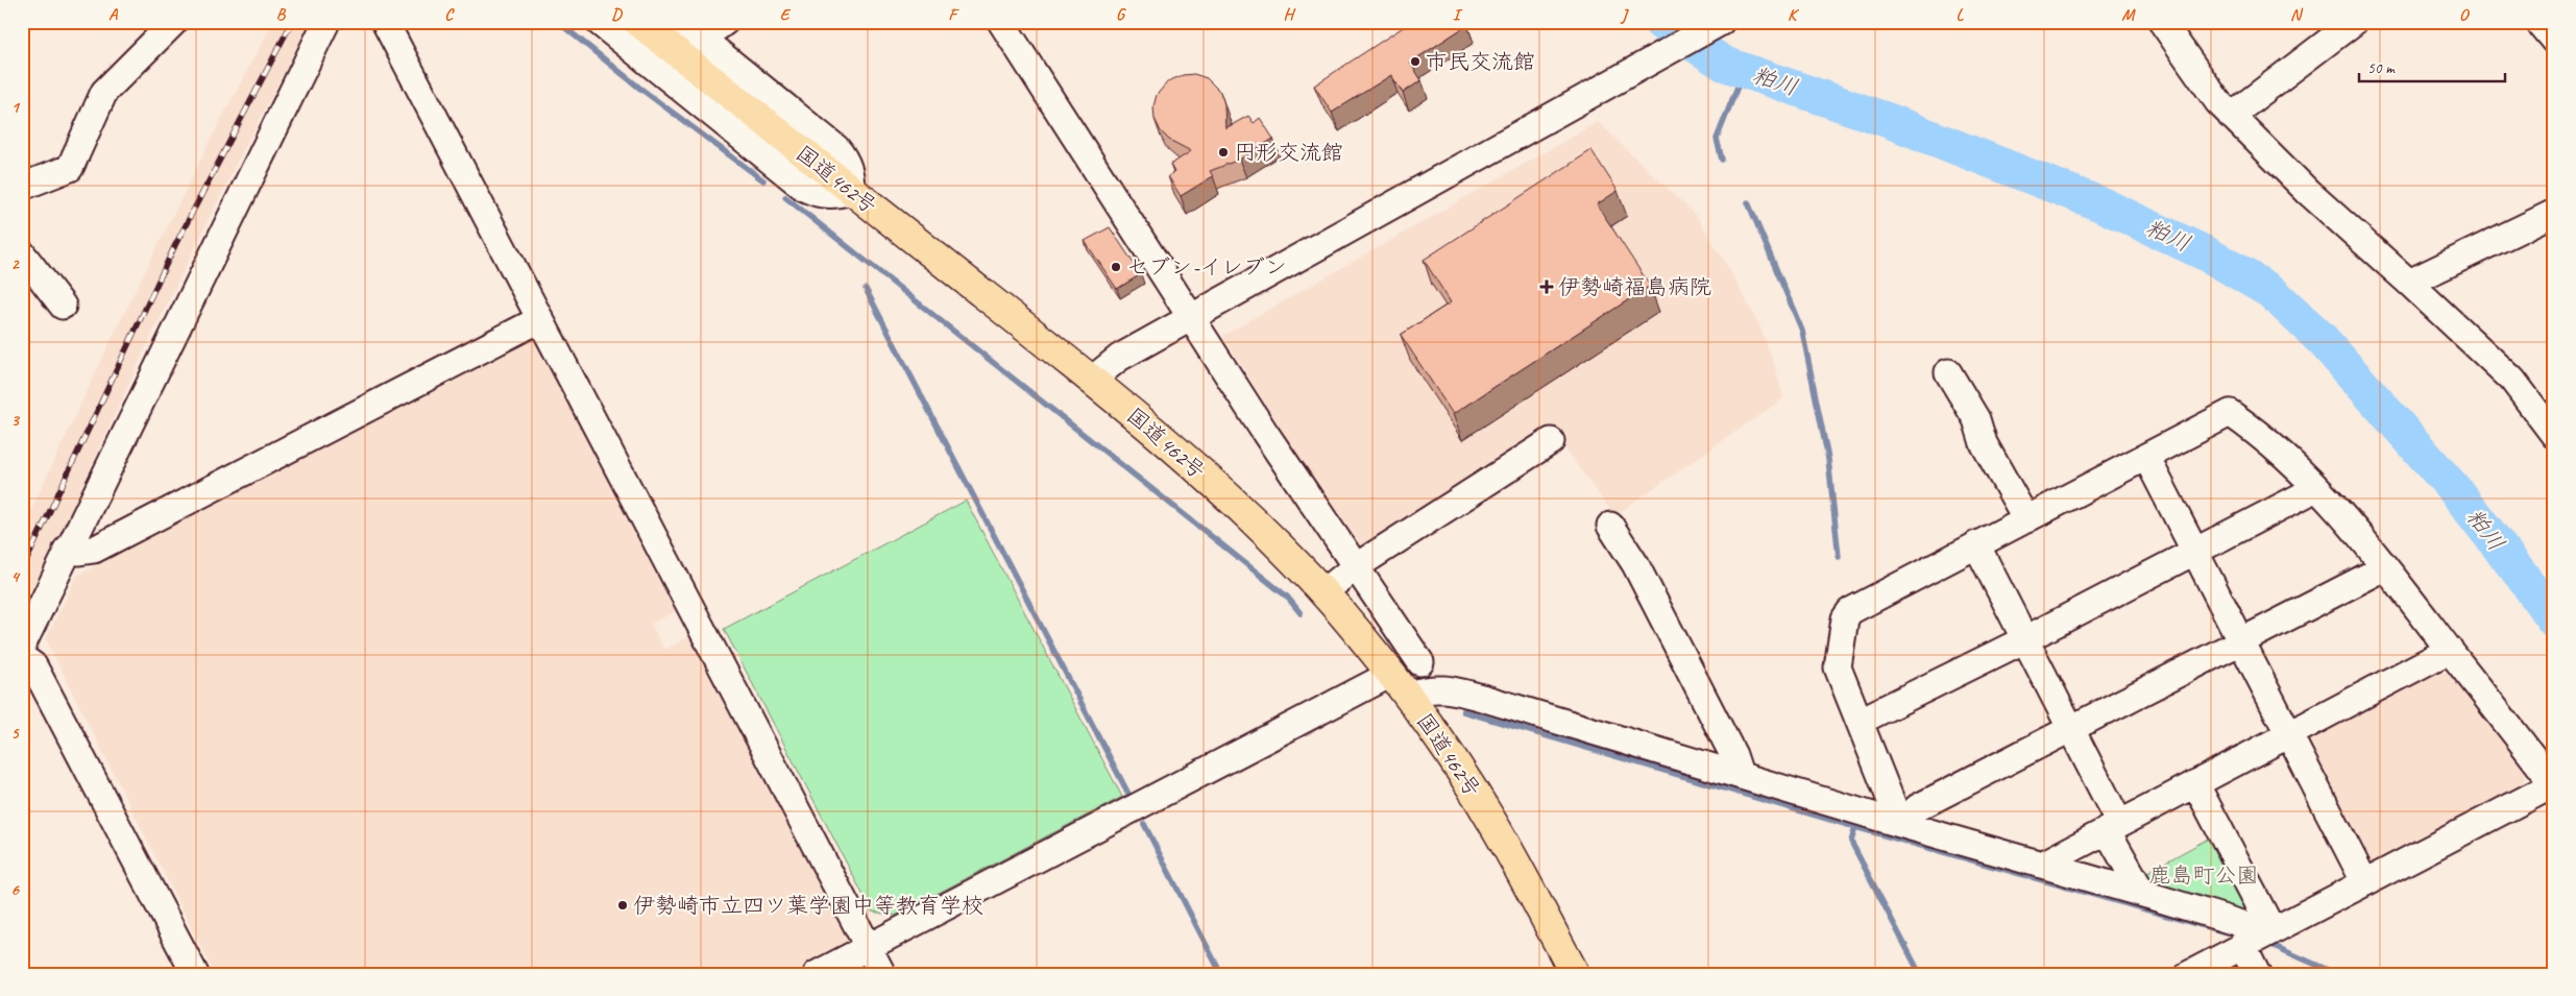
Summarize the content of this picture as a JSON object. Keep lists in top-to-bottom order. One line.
{"streets":{"highway":["国道462号"]},"water":["粕川"],"parks":["鹿島町公園"],"places":{"other":["市民交流館","円形交流館","セブン-イレブン","伊勢崎市立四ツ葉学園中等教育学校"],"health":["伊勢崎福島病院"]},"scale_bar":"50 m","grid":{"columns":["A","B","C","D","E","F","G","H","I","J","K","L","M","N","O"],"rows":["1","2","3","4","5","6"]}}
